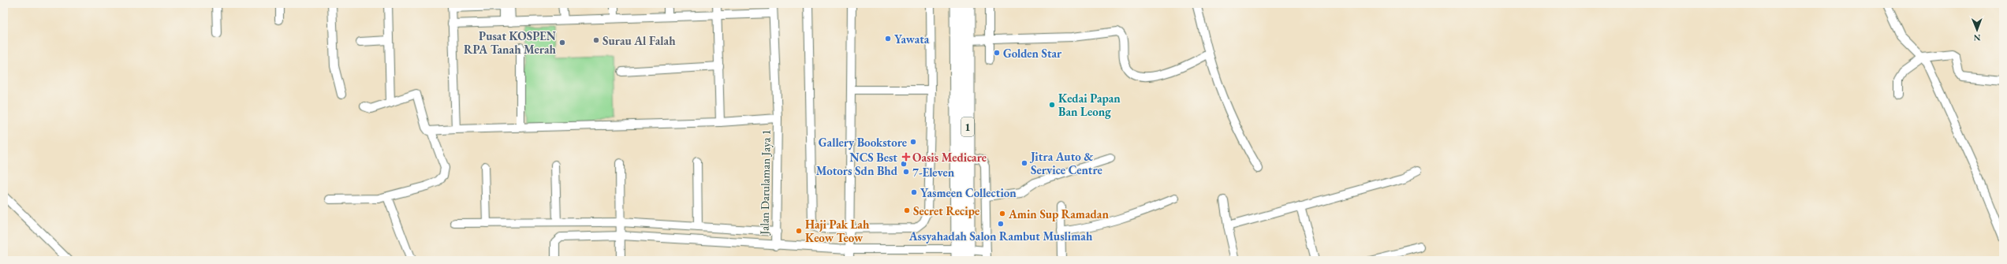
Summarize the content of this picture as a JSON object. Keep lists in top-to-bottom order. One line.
{"streets":{"highway":["1"],"street":["Jalan Darulaman Jaya 1"]},"places":{"other":["Yawata","Surau Al Falah","Pusat KOSPEN RPA Tanah Merah","Golden Star","Kedai Papan Ban Leong","Gallery Bookstore","Jitra Auto & Service Centre","NCS Best Motors Sdn Bhd","7-Eleven","Yasmeen Collection","Secret Recipe","Amin Sup Ramadan","Assyahadah Salon Rambut Muslimah","Haji Pak Lah Keow Teow"],"health":["Oasis Medicare"]},"north":"bottom"}
